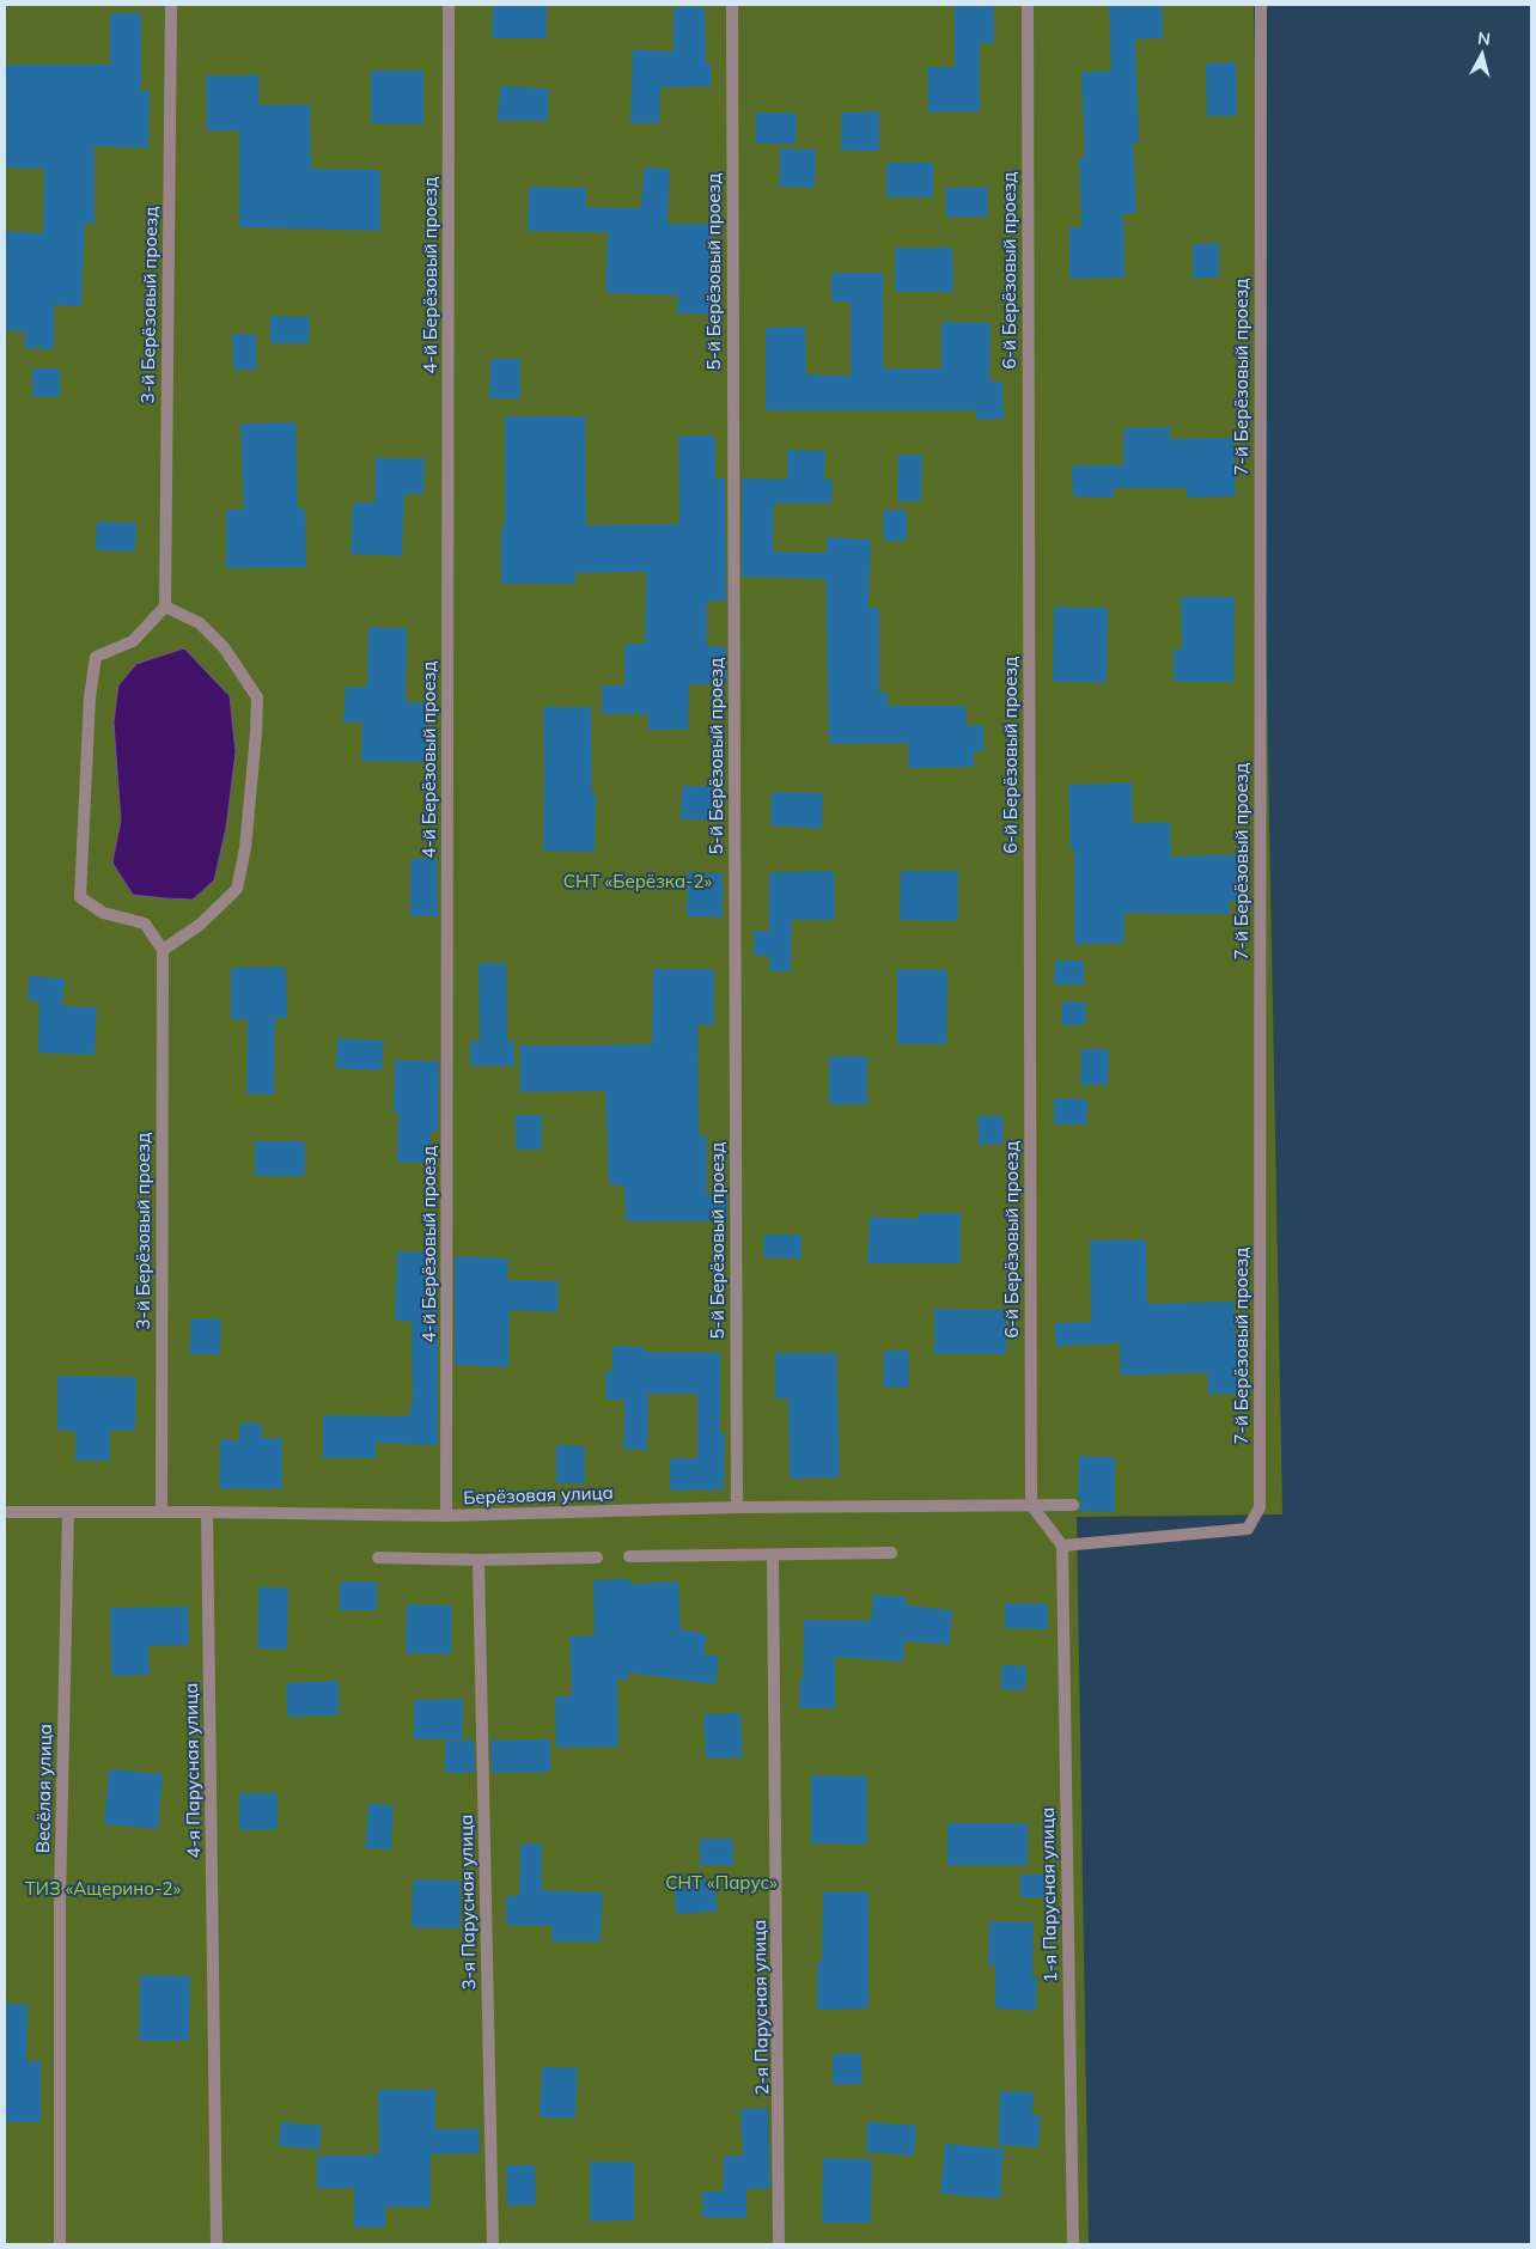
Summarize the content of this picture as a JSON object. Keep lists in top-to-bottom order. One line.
{"streets":{"street":["6-й Берёзовый проезд","5-й Берёзовый проезд","4-й Берёзовый проезд","3-й Берёзовый проезд","7-й Берёзовый проезд","Берёзовая улица","4-я Парусная улица","Весёлая улица","1-я Парусная улица","3-я Парусная улица","2-я Парусная улица"]},"crossings":[["6-й Берёзовый проезд","Берёзовая улица"],["5-й Берёзовый проезд","Берёзовая улица"],["4-й Берёзовый проезд","Берёзовая улица"],["3-й Берёзовый проезд","Берёзовая улица"],["7-й Берёзовый проезд","1-я Парусная улица"],["Берёзовая улица","4-я Парусная улица"],["Берёзовая улица","Весёлая улица"]],"parks":["СНТ «Берёзка-2»","СНТ «Парус»","ТИЗ «Ащерино-2»"],"north":"top"}
